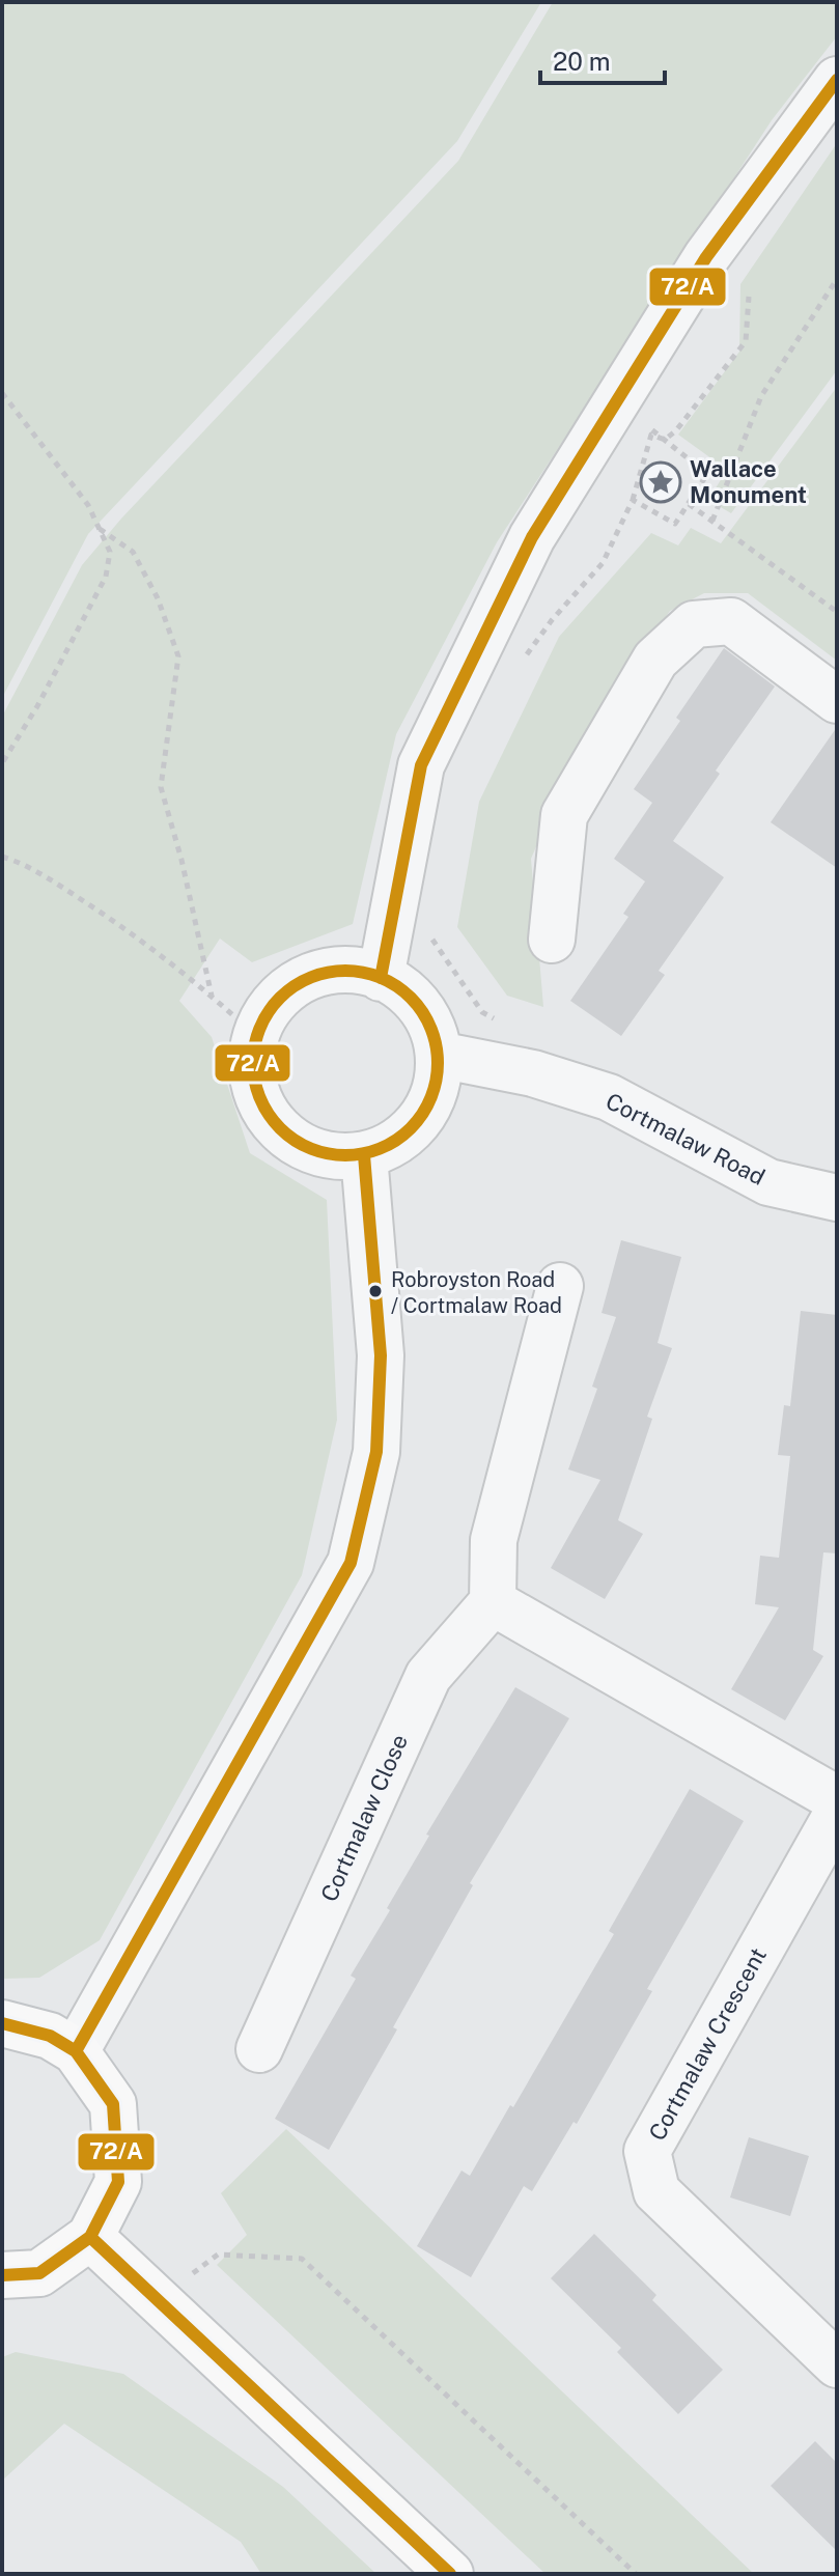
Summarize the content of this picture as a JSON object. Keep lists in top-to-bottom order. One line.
{"streets":{"street":["Cortmalaw Road","Cortmalaw Close","Cortmalaw Crescent"]},"places":{"place":["Wallace Monument"],"other":["Robroyston Road / Cortmalaw Road"]},"lines":["transit line 72/A"],"scale_bar":"20 m"}
